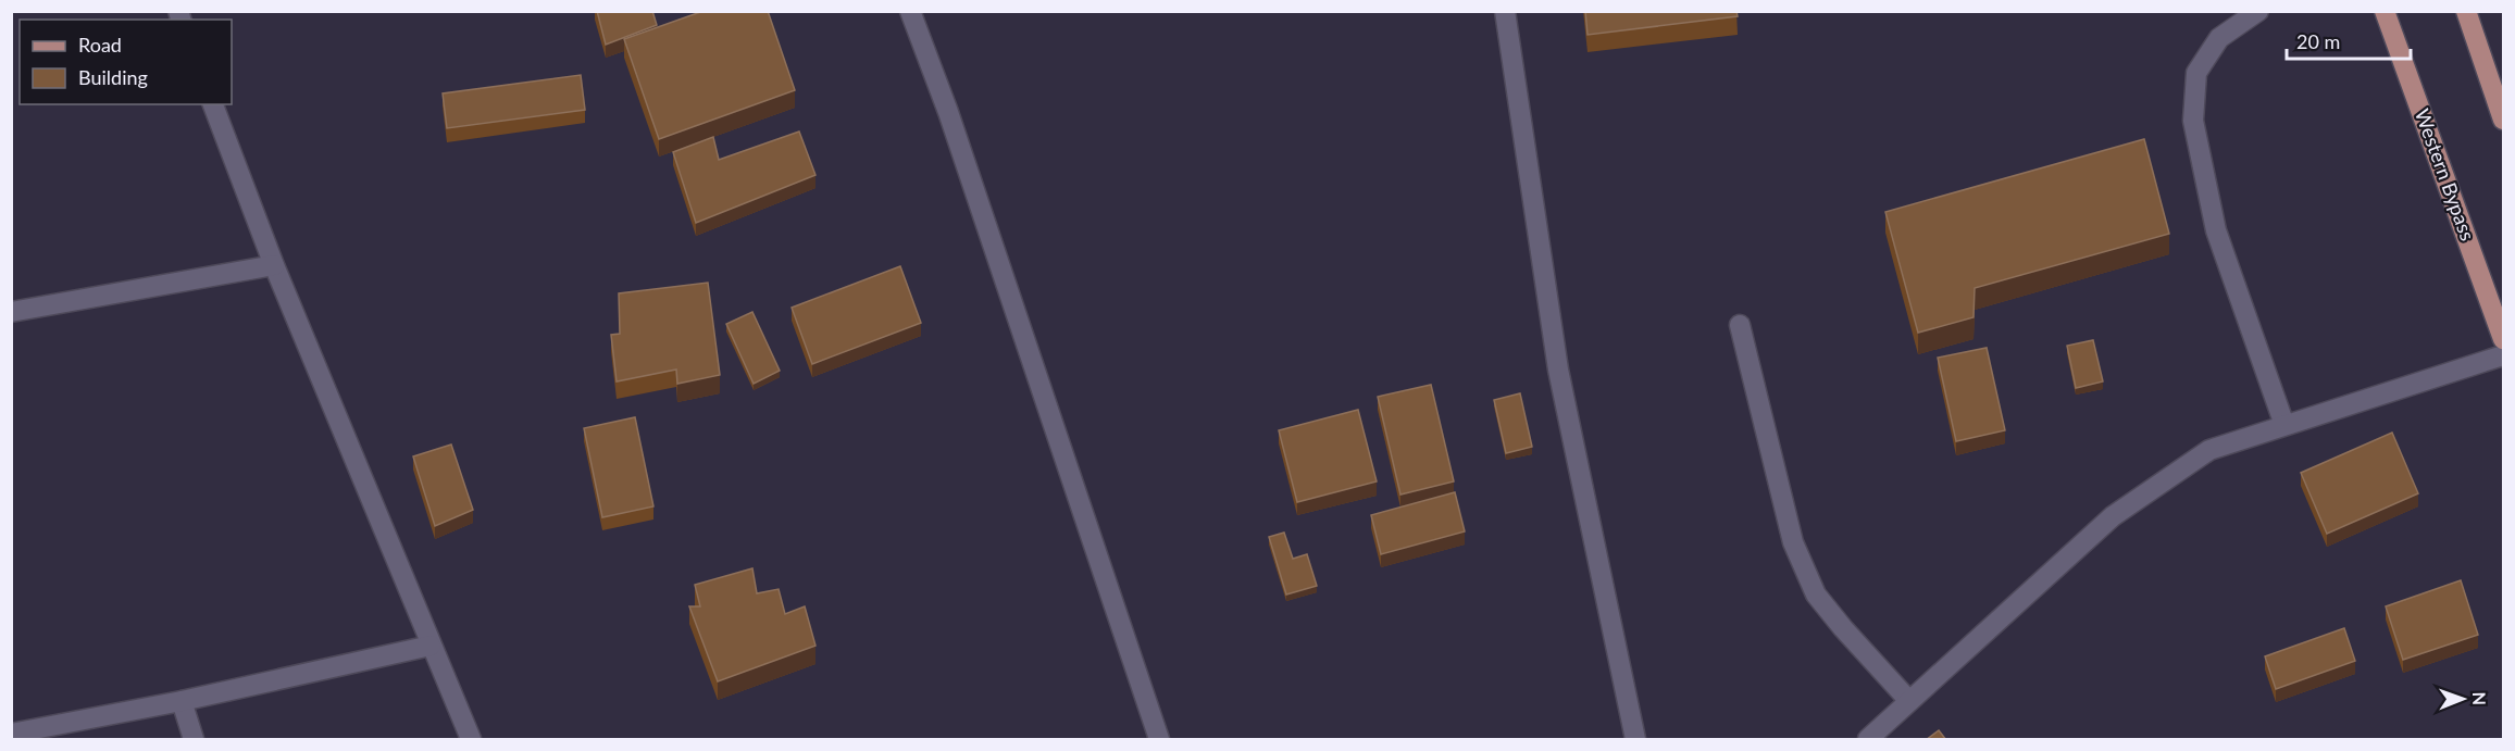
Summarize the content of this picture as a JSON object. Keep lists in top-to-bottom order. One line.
{"streets":{"main road":["Western Bypass"]},"legend":["Road","Building"],"scale_bar":"20 m","north":"right"}
